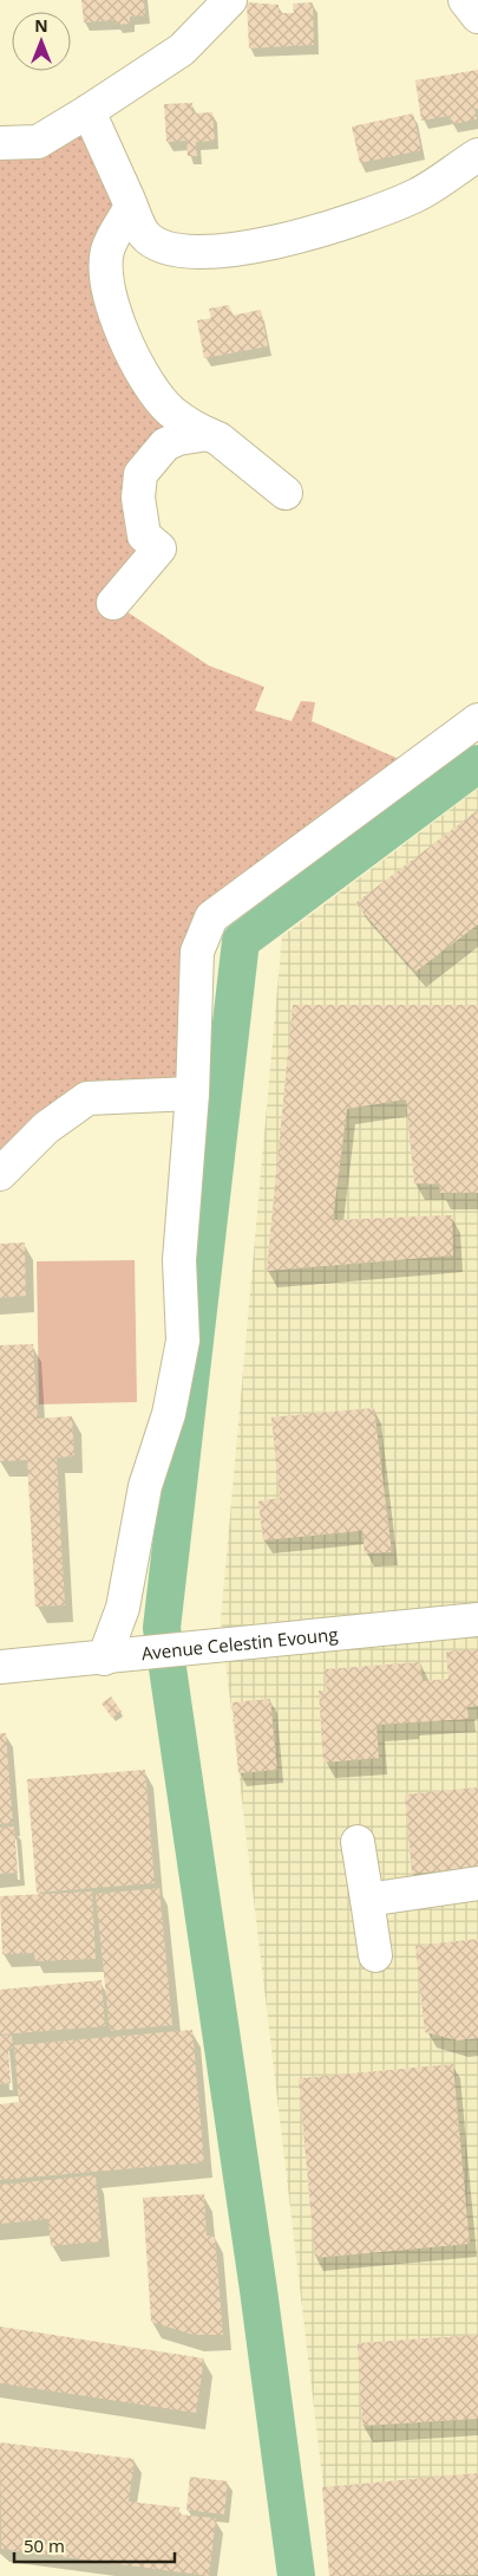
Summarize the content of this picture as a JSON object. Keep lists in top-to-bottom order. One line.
{"streets":{"street":["Avenue Celestin Evoung"]},"scale_bar":"50 m","north":"top"}
